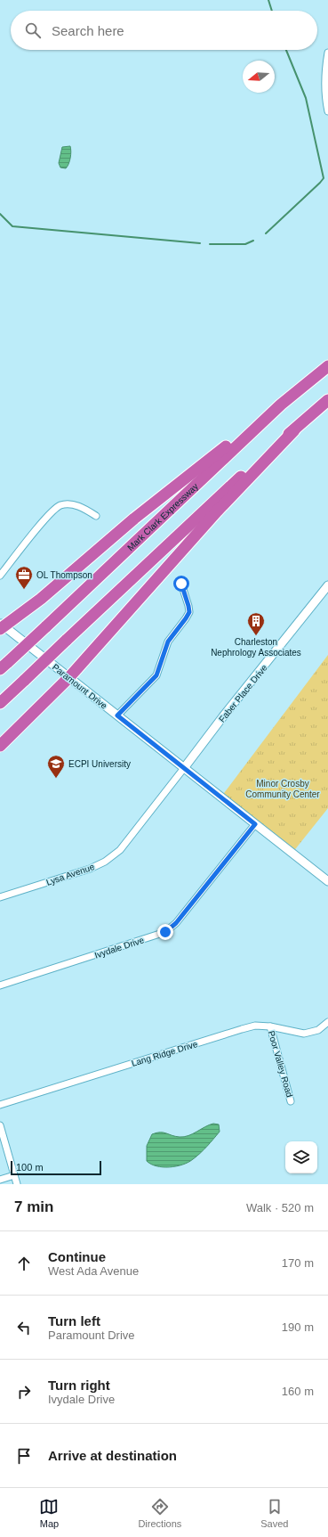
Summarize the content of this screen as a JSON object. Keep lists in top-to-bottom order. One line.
{"streets":{"highway":["Mark Clark Expressway"],"street":["Paramount Drive","Faber Place Drive","Lysa Avenue","Ivydale Drive","Lang Ridge Drive","Poor Valley Road"]},"crossings":[["Paramount Drive","Faber Place Drive"],["Paramount Drive","Lysa Avenue"],["Paramount Drive","Ivydale Drive"],["Faber Place Drive","Lysa Avenue"],["Lang Ridge Drive","Poor Valley Road"]],"parks":["Minor Crosby Community Center"],"places":{"office":["OL Thompson"],"building":["Charleston Nephrology Associates"],"school or university":["ECPI University"]},"scale_bar":"100 m","north":"left","page":{"search":"Search here","scale":"100 m","heading":["7 min","Walk · 520 m"],"list":[["Continue","West Ada Avenue","170 m"],["Turn left","Paramount Drive","190 m"],["Turn right","Ivydale Drive","160 m"],"Arrive at destination"],"nav":["Map","Directions","Saved"]}}
